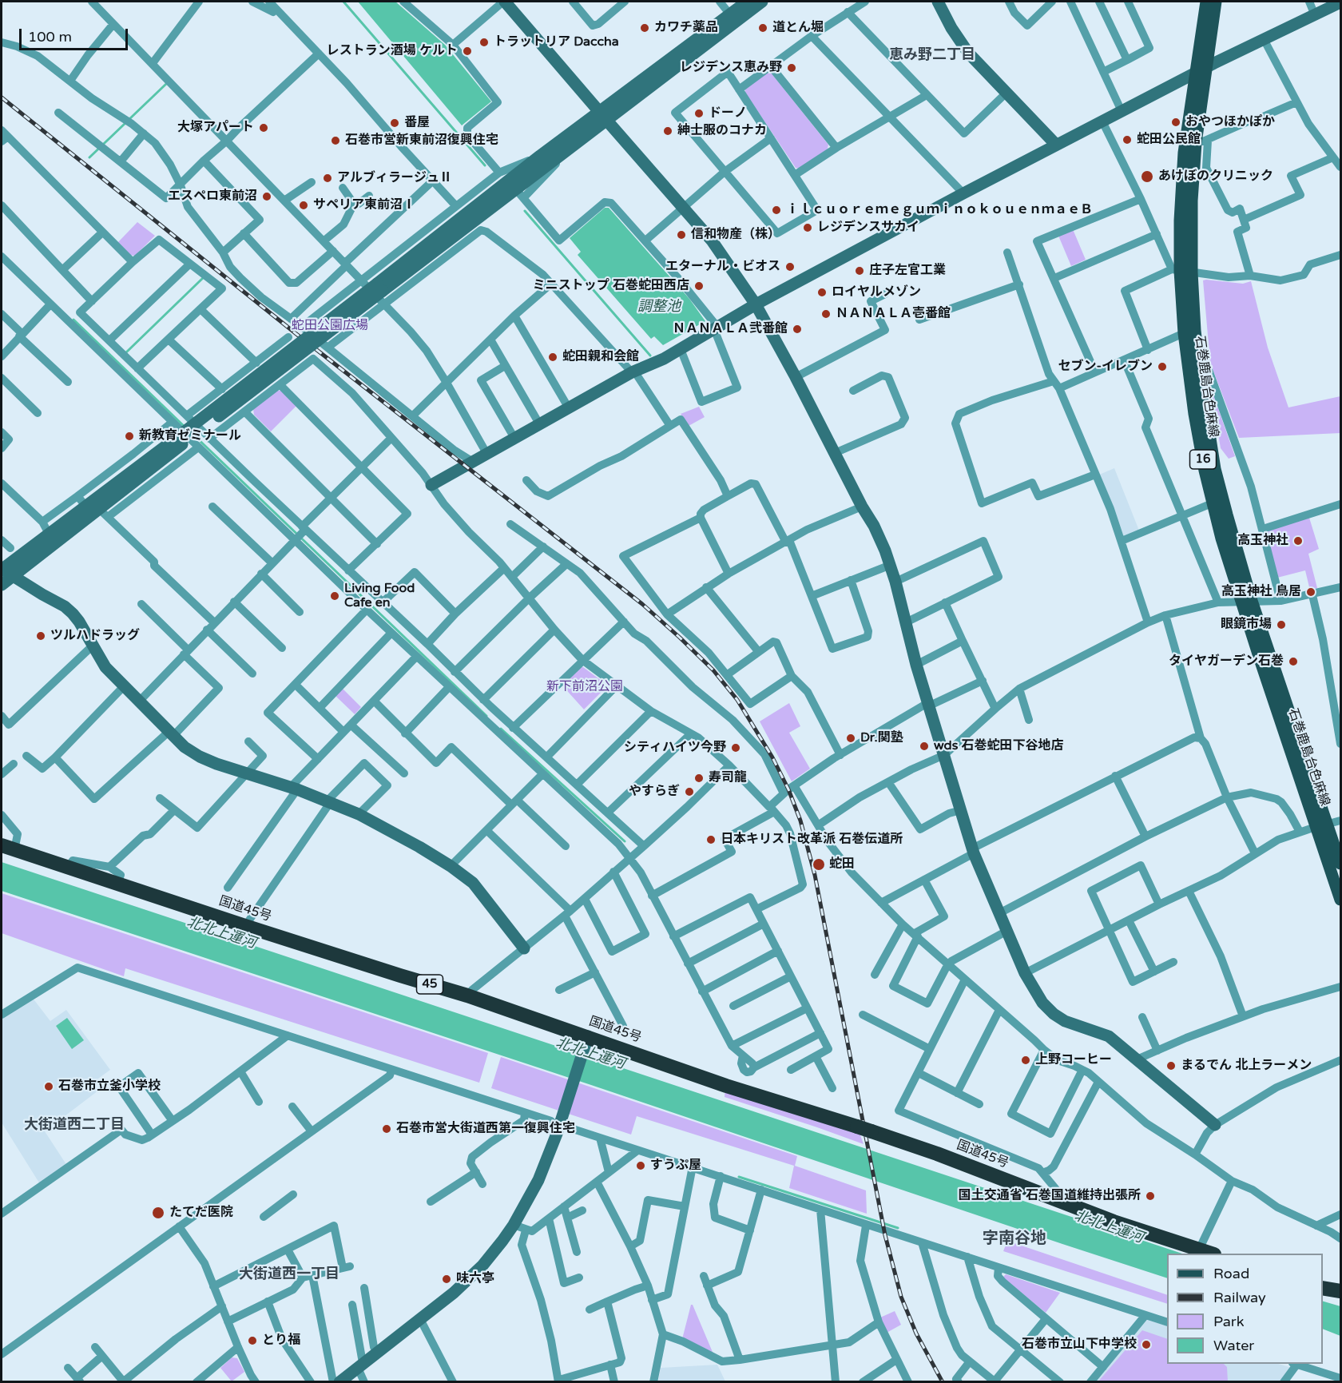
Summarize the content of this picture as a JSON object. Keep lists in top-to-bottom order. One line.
{"streets":{"highway":["国道45号","45"],"main road":["石巻鹿島台色麻線","16"]},"districts":["恵み野二丁目","大街道西二丁目","字南谷地","大街道西一丁目"],"water":["調整池","北北上運河"],"parks":["蛇田公園広場","新下前沼公園"],"places":["カワチ薬品","道とん堀","トラットリア Daccha","レストラン酒場 ケルト","レジデンス恵み野","ドーノ","おやつほかぽか","番屋","大塚アパート","紳士服のコナカ","蛇田公民館","石巻市営新東前沼復興住宅","あけぼのクリニック","アルブィラージュⅡ","エスペロ東前沼","サペリア東前沼Ⅰ","ｉｌｃｕｏｒｅｍｅｇｕｍｉｎｏｋｏｕｅｎｍａｅＢ","レジデンスサカイ","信和物産（株）","エターナル・ビオス","庄子左官工業","ミニストップ 石巻蛇田西店","ロイヤルメゾン","ＮＡＮＡＬＡ壱番館","ＮＡＮＡＬＡ弐番館","蛇田親和会館","セブン-イレブン","新教育ゼミナール","高玉神社","高玉神社 鳥居","Living Food Cafe en","眼鏡市場","ツルハドラッグ","タイヤガーデン石巻","Dr.関塾","wds 石巻蛇田下谷地店","シティハイツ今野","寿司龍","やすらぎ","日本キリスト改革派 石巻伝道所","蛇田","上野コーヒー","まるでん 北上ラーメン","石巻市立釜小学校","石巻市営大街道西第一復興住宅","すうぷ屋","国土交通省 石巻国道維持出張所","たてだ医院","味六亭","とり福","石巻市立山下中学校"],"legend":["Road","Railway","Park","Water"],"scale_bar":"100 m"}
